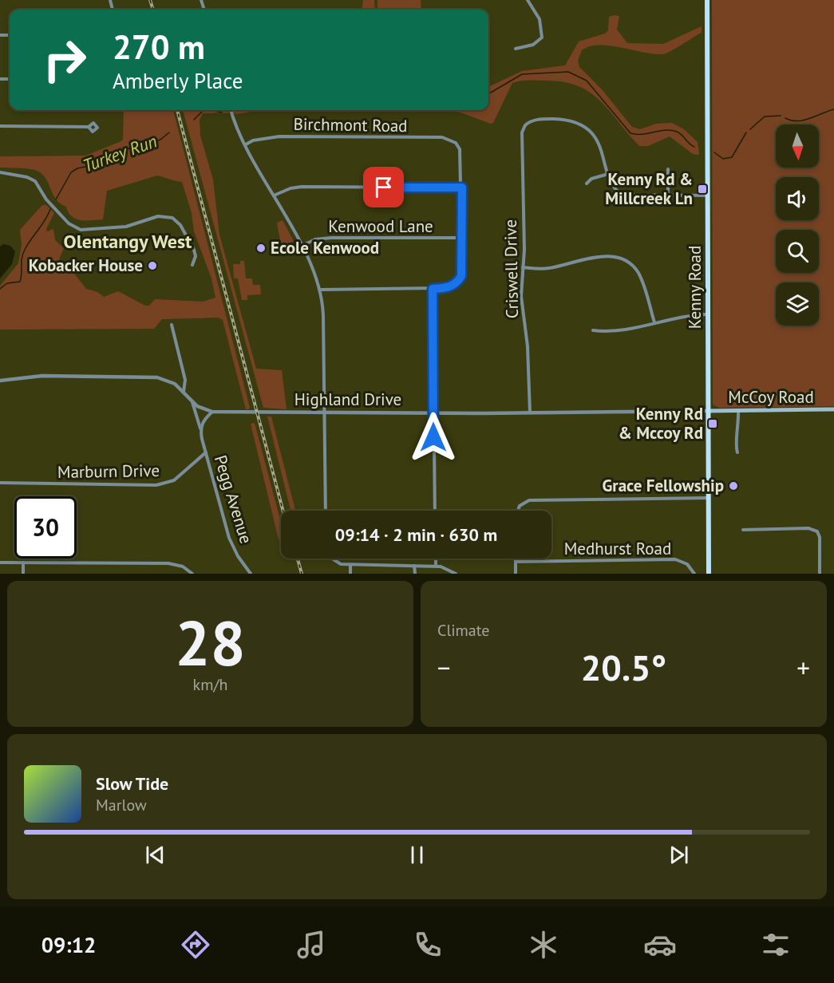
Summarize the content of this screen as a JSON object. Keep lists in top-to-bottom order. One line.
{"streets":{"main road":["Kenny Road","McCoy Road"],"street":["Birchmont Road","Kenwood Lane","Criswell Drive","Highland Drive","Marburn Drive","Pegg Avenue","Medhurst Road"]},"crossings":[["Criswell Drive","Highland Drive"],["Kenny Road","McCoy Road"],["Kenny Road","Highland Drive"],["McCoy Road","Highland Drive"],["Highland Drive","Pegg Avenue"],["Marburn Drive","Pegg Avenue"]],"districts":["Olentangy West"],"water":["Turkey Run"],"places":{"transit":["Kenny Rd & Millcreek Ln","Kenny Rd & Mccoy Rd"],"other":["Ecole Kenwood","Kobacker House","Grace Fellowship"]},"north":"bottom","page":{"turn":["270 m","Amberly Place"],"limit":"30","trip":"09:14 · 2 min · 630 m","tile":[["28","km/h"],"Climate"],"heat":["−","20.5°","+"],"song":["Slow Tide","Marlow"],"tabs":"09:12"}}
